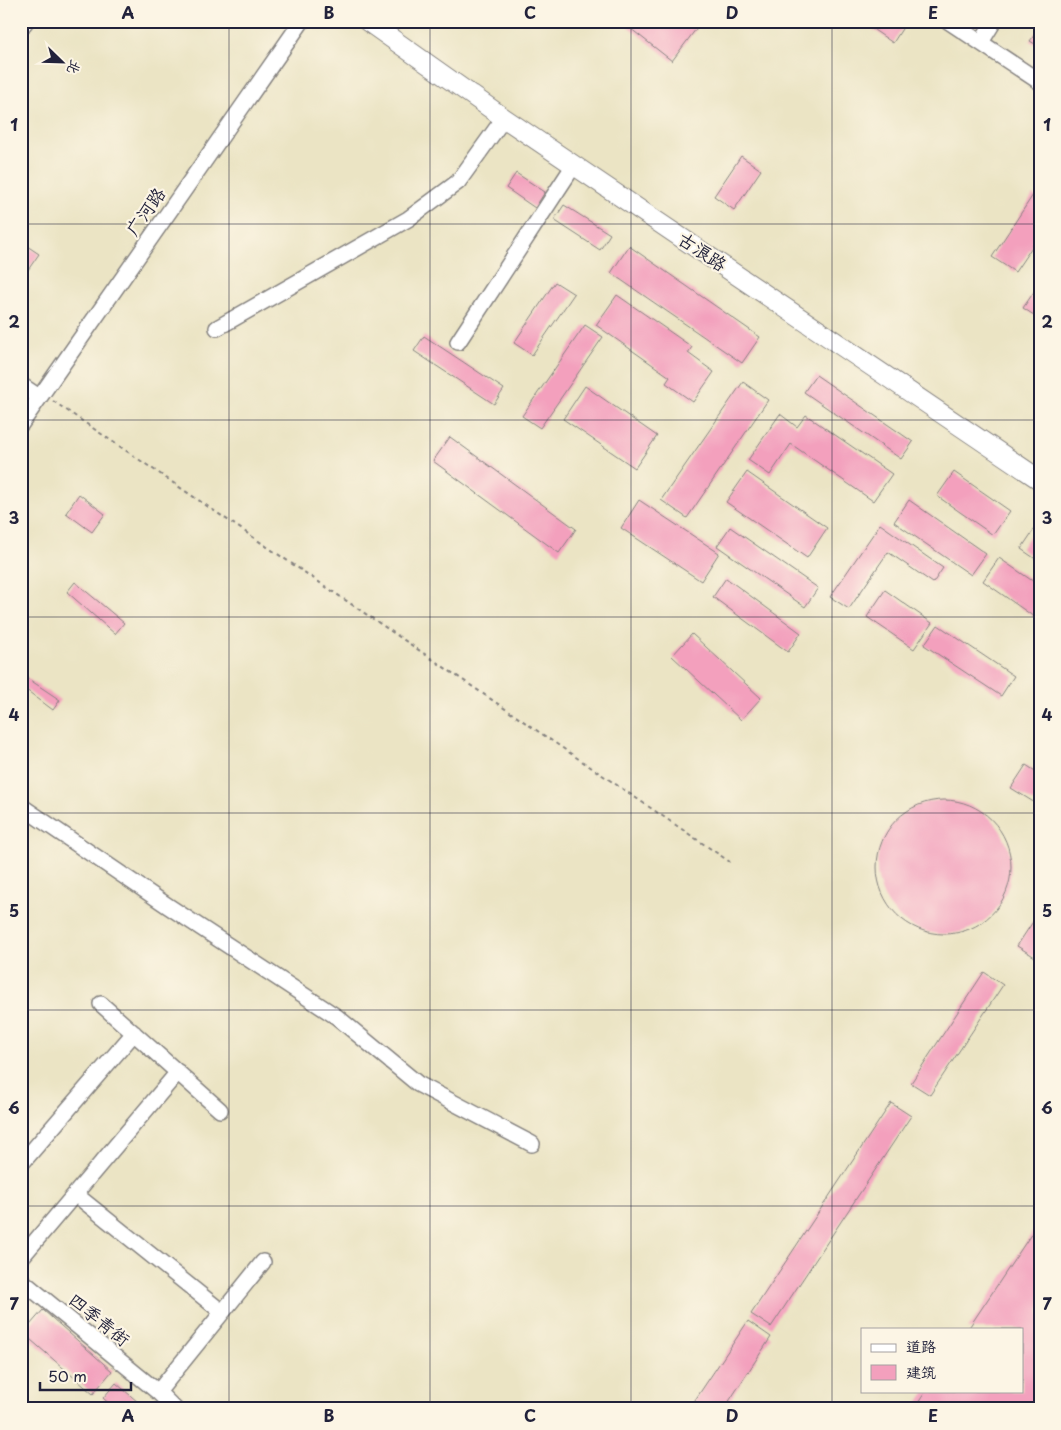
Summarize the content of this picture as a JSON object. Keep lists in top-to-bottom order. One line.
{"streets":{"main road":["古浪路"],"street":["广河路","四季青街"]},"legend":["道路","建筑"],"scale_bar":"50 m","north":"bottom right","grid":{"columns":["A","B","C","D","E"],"rows":["1","2","3","4","5","6","7"]}}
